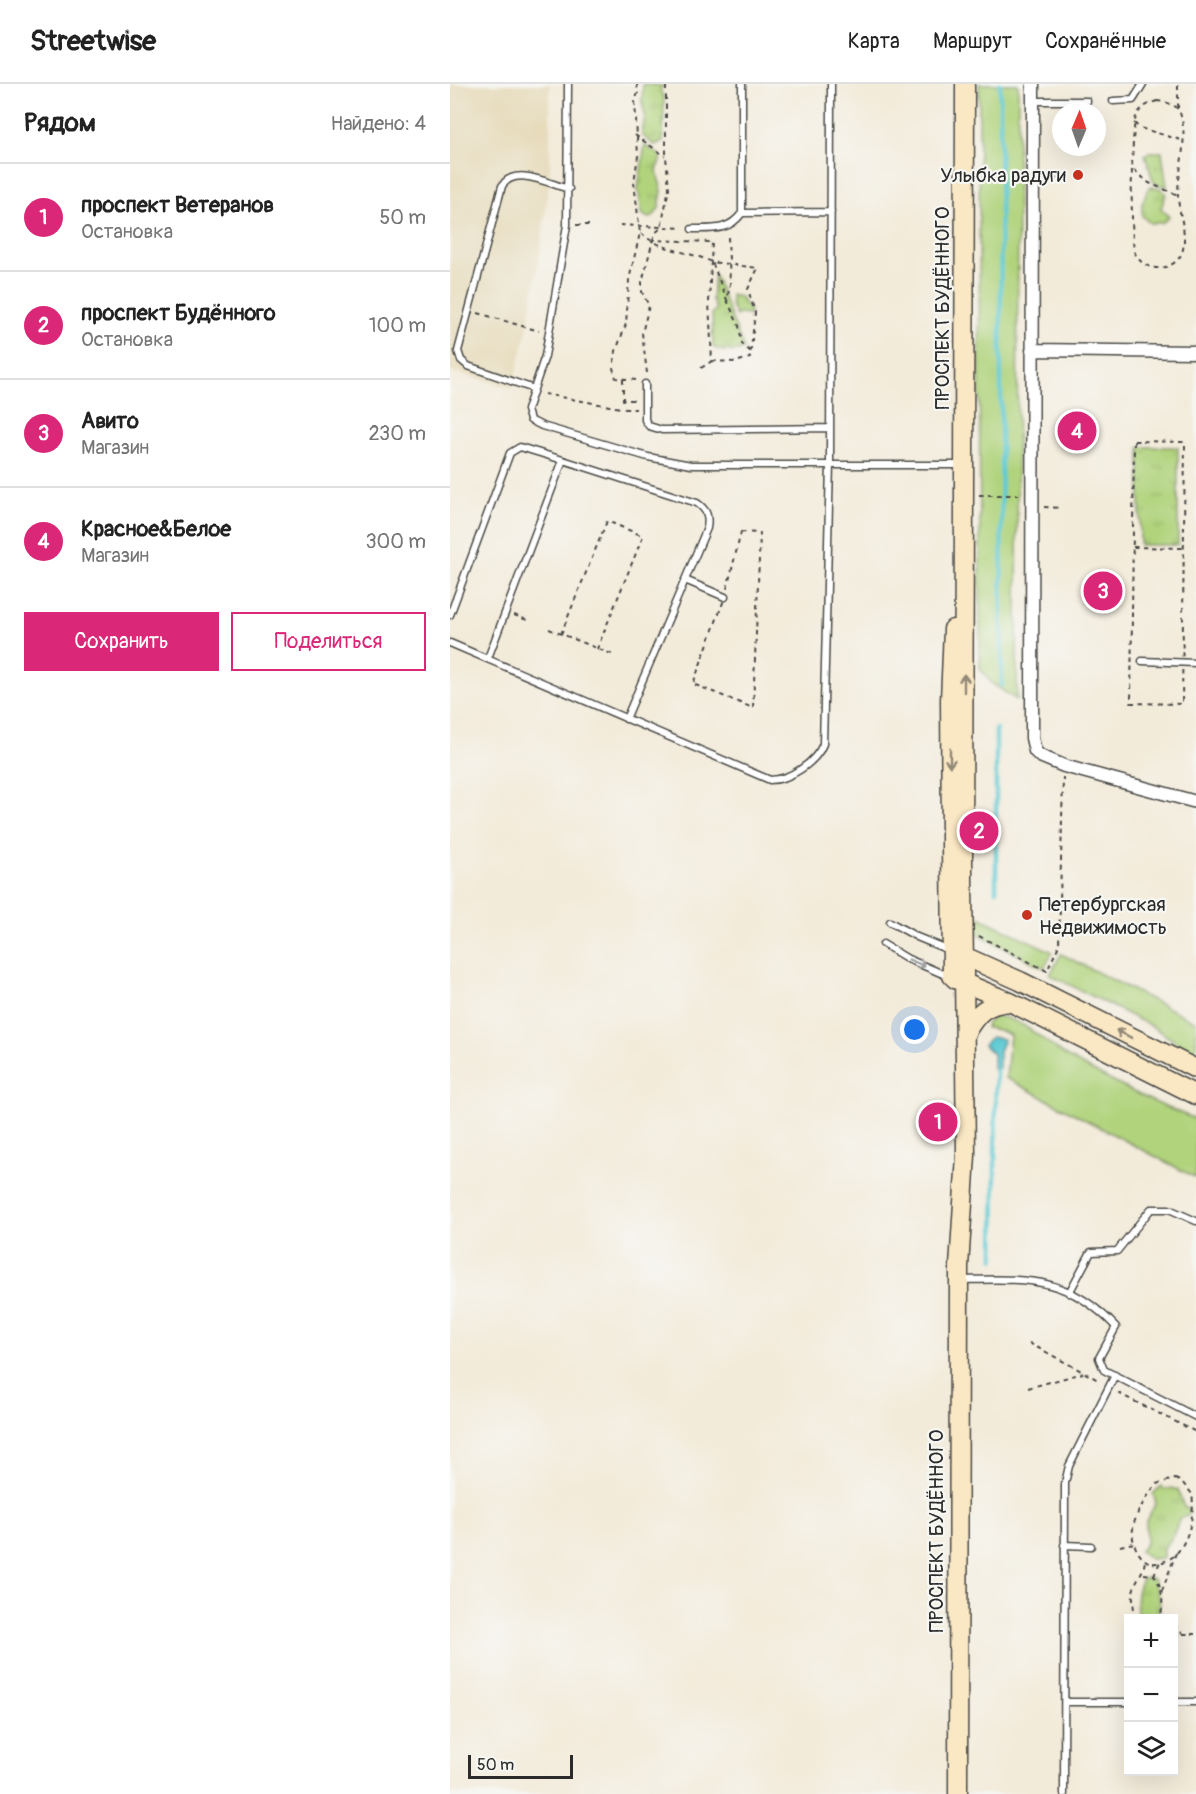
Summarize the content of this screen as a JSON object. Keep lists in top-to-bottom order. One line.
{"streets":{"street":["ПРОСПЕКТ БУДЁННОГО"]},"places":["Улыбка радуги","Петербургская Недвижимость"],"scale_bar":"50 m","north":"top","page":{"header":"Streetwise","nav":["Карта","Маршрут","Сохранённые"],"heading":["Рядом","Найдено: 4"],"list":[{"mark":"1","name":"проспект Ветеранов","note":"Остановка","value":"50 m"},{"mark":"2","name":"проспект Будённого","note":"Остановка","value":"100 m"},{"mark":"3","name":"Авито","note":"Магазин","value":"230 m"},{"mark":"4","name":"Красное&Белое","note":"Магазин","value":"300 m"}],"pins":["4","3","2","1"],"buttons":["Сохранить","Поделиться"],"map_buttons":["+","−"],"scale":"50 m"}}
